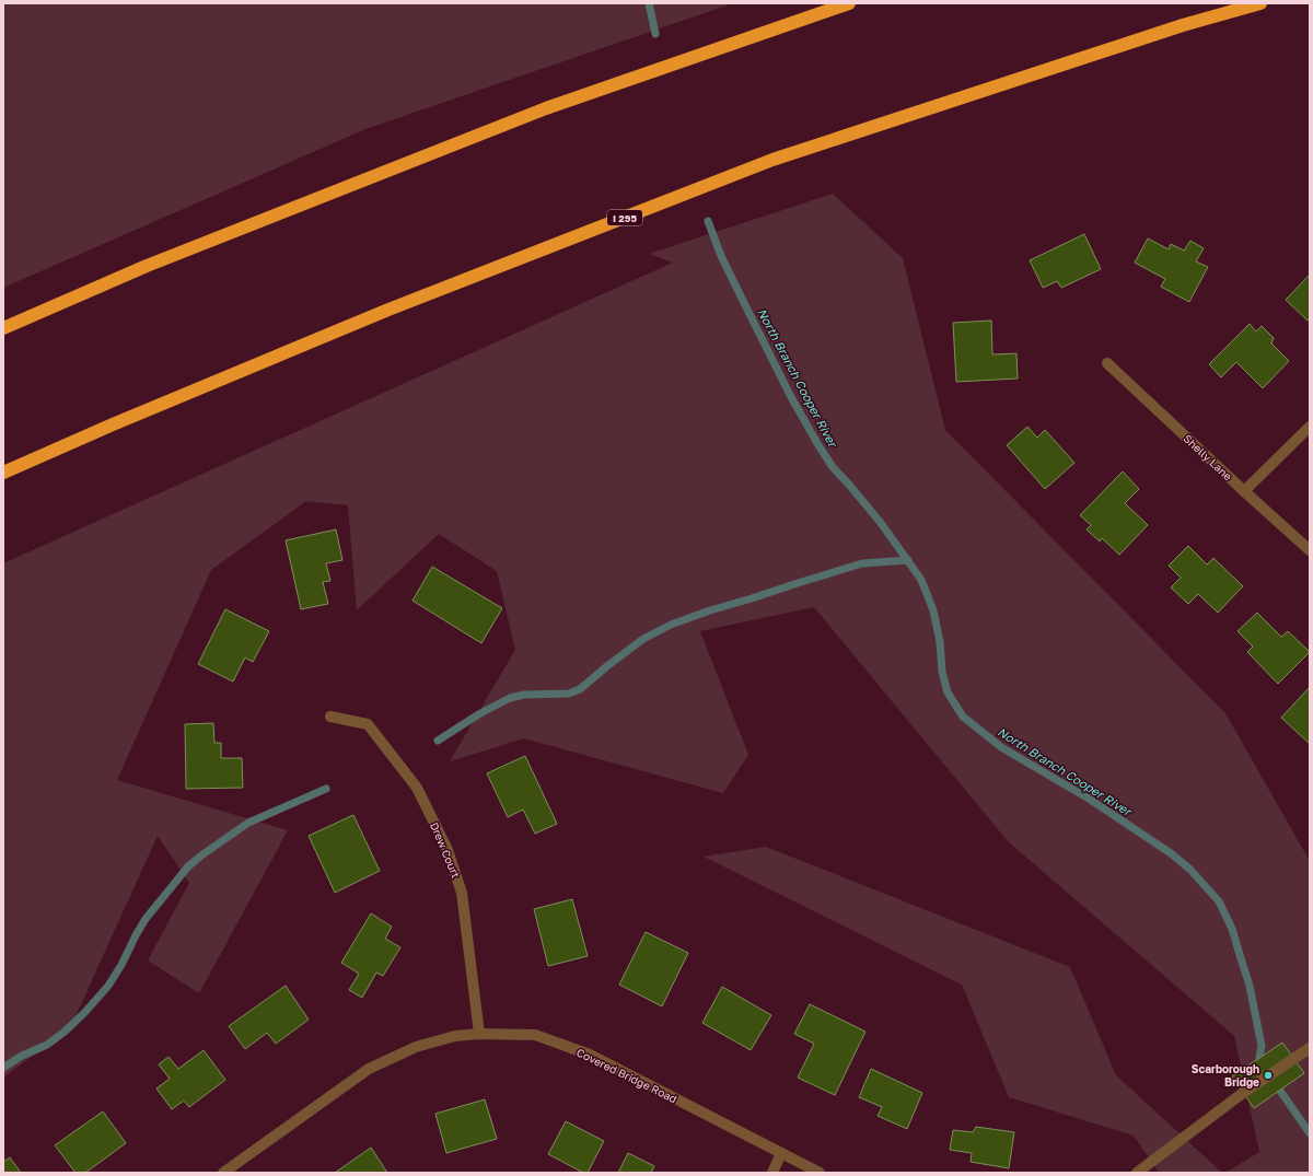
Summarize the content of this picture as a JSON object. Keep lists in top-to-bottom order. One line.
{"streets":{"highway":["I 295"],"street":["Shelly Lane","Drew Court","Covered Bridge Road"]},"crossings":[["Drew Court","Covered Bridge Road"]],"water":["North Branch Cooper River"],"places":["Scarborough Bridge"]}
